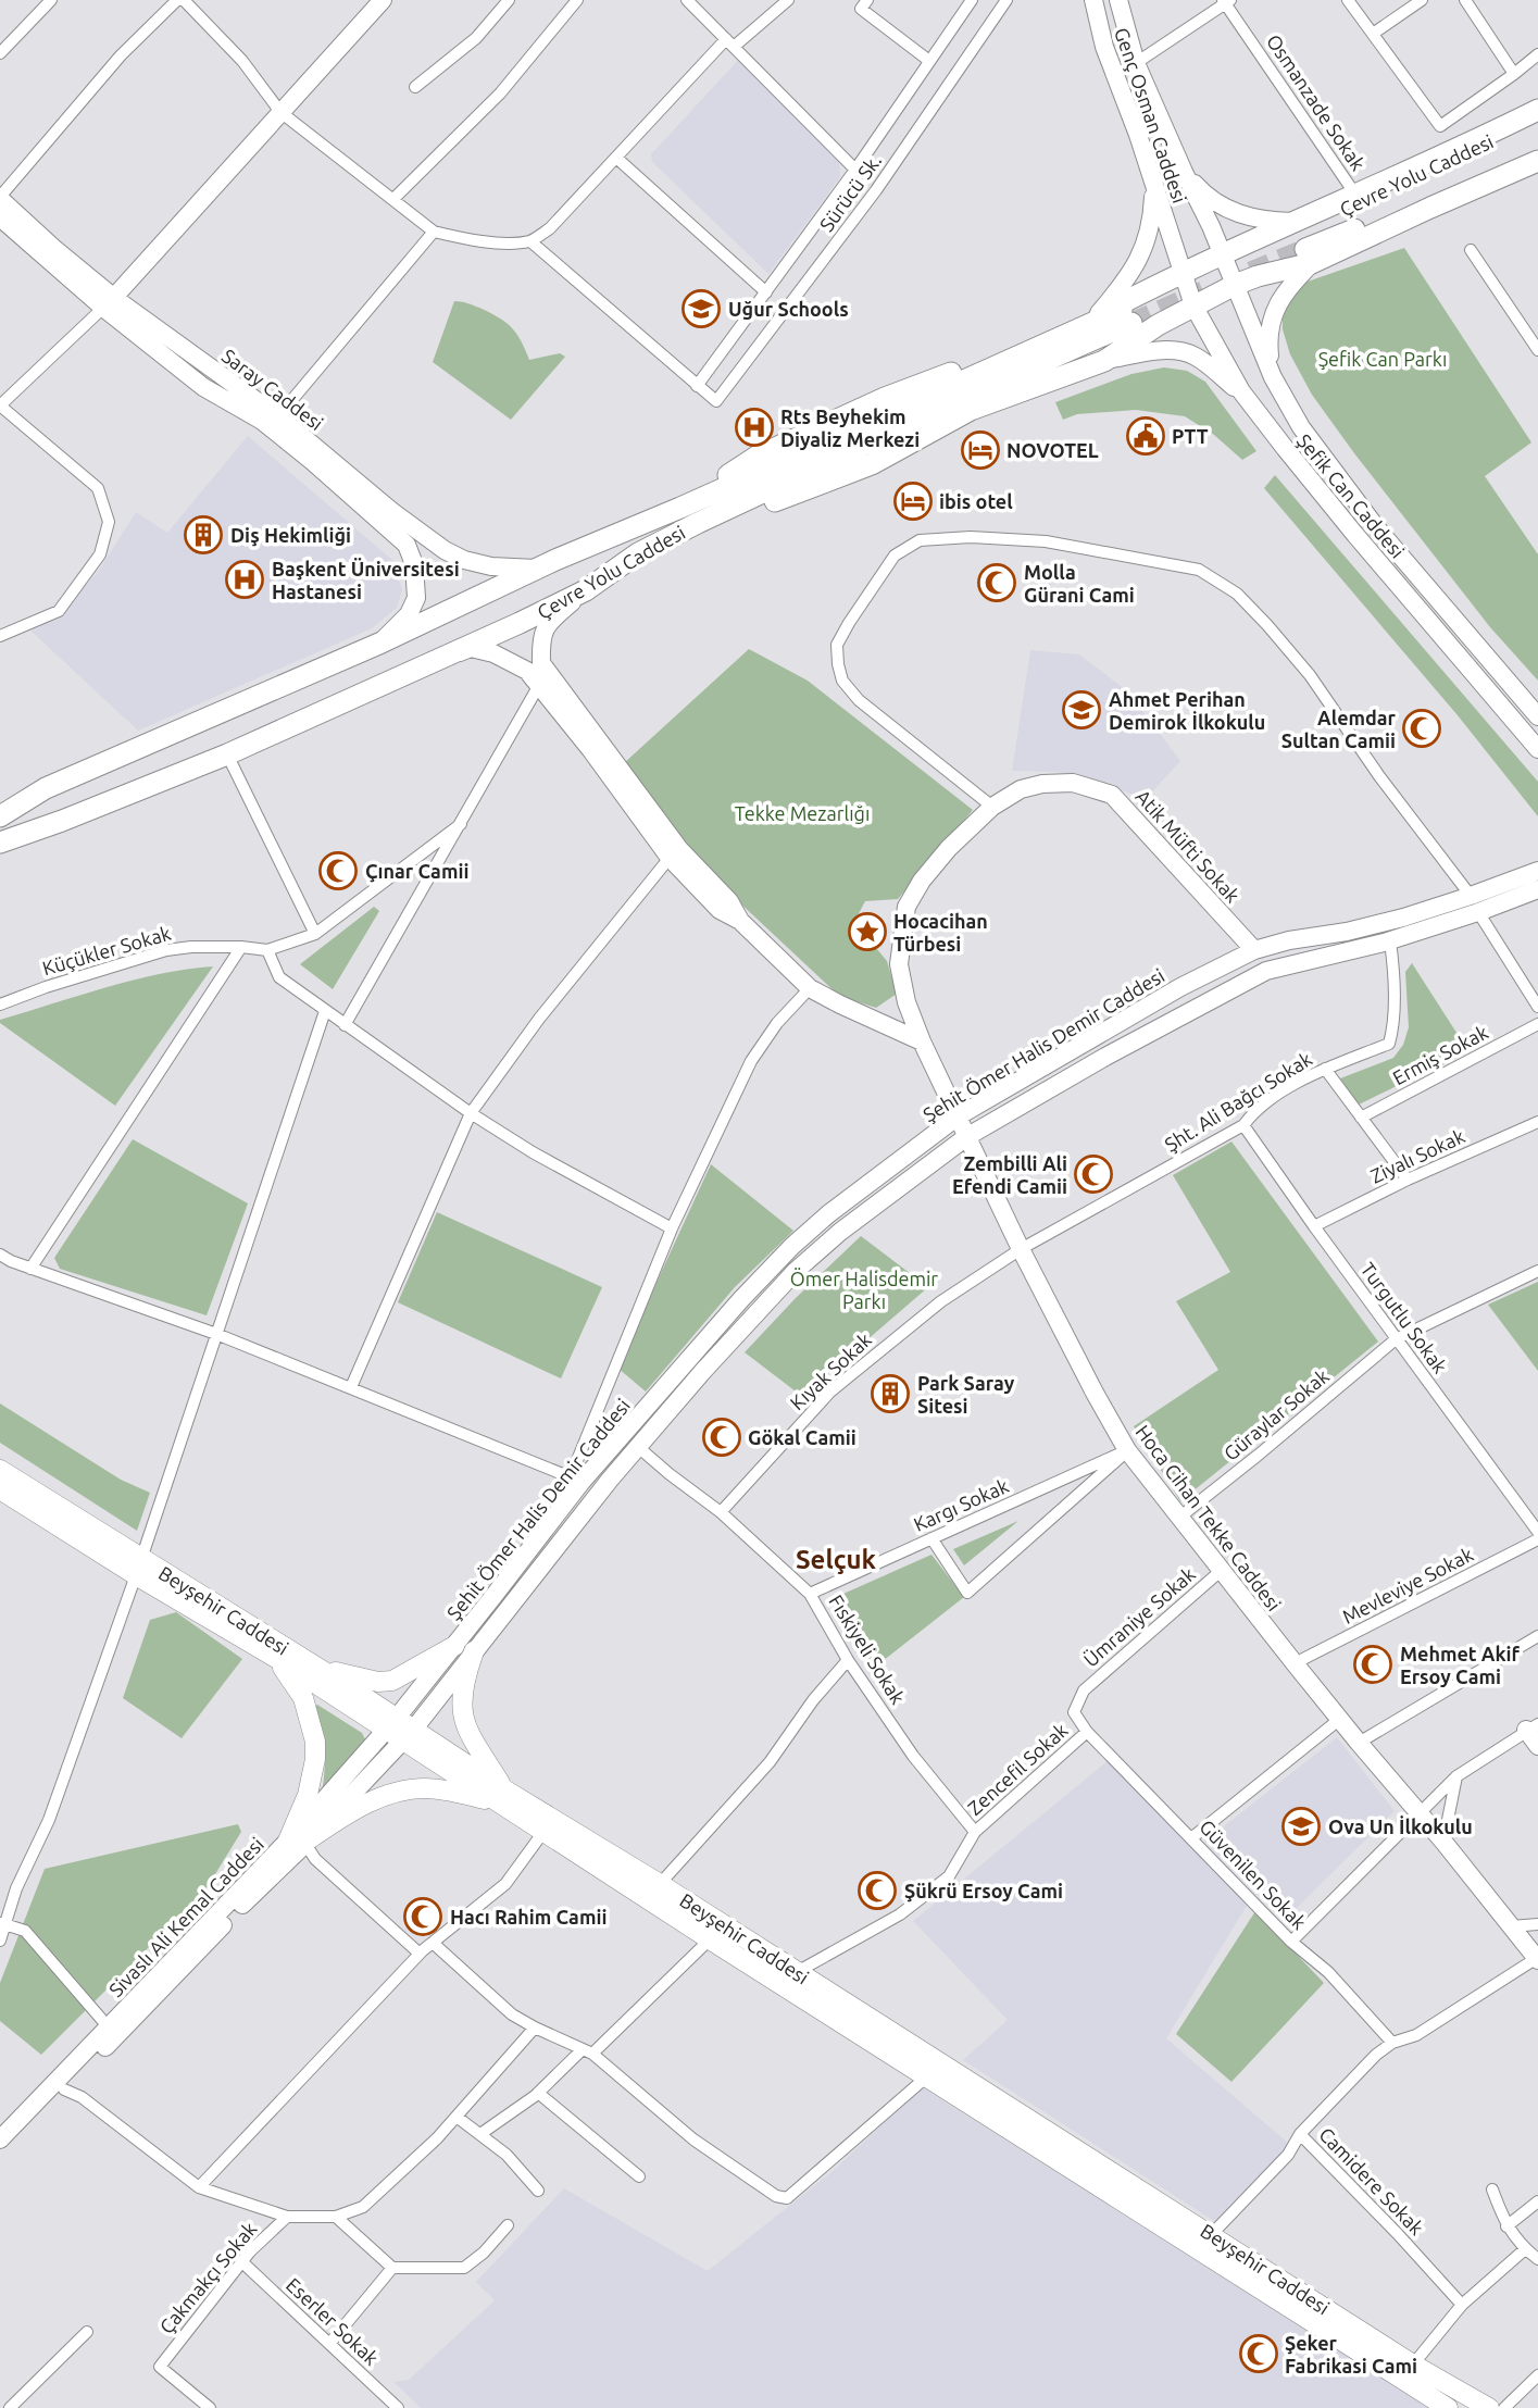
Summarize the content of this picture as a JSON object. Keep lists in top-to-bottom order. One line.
{"streets":{"highway":["Çevre Yolu Caddesi"],"main road":["Genç Osman Caddesi","Saray Caddesi","Şefik Can Caddesi","Atik Müfti Sokak","Şehit Ömer Halis Demir Caddesi","Hoca Cihan Tekke Caddesi","Beyşehir Caddesi","Sivaslı Ali Kemal Caddesi"],"street":["Osmanzade Sokak","Sürücü Sk.","Küçükler Sokak","Ermiş Sokak","Şht. Ali Bağcı Sokak","Ziyalı Sokak","Turgutlu Sokak","Kıyak Sokak","Güraylar Sokak","Kargı Sokak","Mevleviye Sokak","Ümraniye Sokak","Fıskiyeli Sokak","Zencefil Sokak","Güvenilen Sokak","Camidere Sokak","Çakmakçı Sokak","Eserler Sokak"]},"crossings":[["Genç Osman Caddesi","Şefik Can Caddesi"],["Çevre Yolu Caddesi","Saray Caddesi"],["Atik Müfti Sokak","Şehit Ömer Halis Demir Caddesi"],["Atik Müfti Sokak","Hoca Cihan Tekke Caddesi"],["Şehit Ömer Halis Demir Caddesi","Şht. Ali Bağcı Sokak"],["Şehit Ömer Halis Demir Caddesi","Hoca Cihan Tekke Caddesi"],["Şehit Ömer Halis Demir Caddesi","Beyşehir Caddesi"],["Şehit Ömer Halis Demir Caddesi","Fıskiyeli Sokak"],["Şehit Ömer Halis Demir Caddesi","Sivaslı Ali Kemal Caddesi"],["Şht. Ali Bağcı Sokak","Turgutlu Sokak"],["Şht. Ali Bağcı Sokak","Kıyak Sokak"],["Şht. Ali Bağcı Sokak","Hoca Cihan Tekke Caddesi"],["Ziyalı Sokak","Turgutlu Sokak"],["Turgutlu Sokak","Güraylar Sokak"],["Turgutlu Sokak","Mevleviye Sokak"],["Kıyak Sokak","Hoca Cihan Tekke Caddesi"],["Kıyak Sokak","Fıskiyeli Sokak"],["Güraylar Sokak","Hoca Cihan Tekke Caddesi"],["Kargı Sokak","Hoca Cihan Tekke Caddesi"],["Kargı Sokak","Fıskiyeli Sokak"],["Hoca Cihan Tekke Caddesi","Mevleviye Sokak"],["Hoca Cihan Tekke Caddesi","Ümraniye Sokak"],["Hoca Cihan Tekke Caddesi","Camidere Sokak"],["Beyşehir Caddesi","Zencefil Sokak"],["Beyşehir Caddesi","Sivaslı Ali Kemal Caddesi"],["Ümraniye Sokak","Zencefil Sokak"],["Ümraniye Sokak","Güvenilen Sokak"],["Fıskiyeli Sokak","Zencefil Sokak"],["Zencefil Sokak","Güvenilen Sokak"],["Güvenilen Sokak","Camidere Sokak"],["Çakmakçı Sokak","Eserler Sokak"]],"districts":["Selçuk"],"parks":["Şefik Can Parkı","Tekke Mezarlığı","Ömer Halisdemir Parkı"],"places":{"school or university":["Uğur Schools","Ahmet Perihan Demirok İlkokulu","Ova Un İlkokulu"],"hospital":["Rts Beyhekim Diyaliz Merkezi","Başkent Üniversitesi Hastanesi"],"public building":["PTT"],"hotel":["NOVOTEL","ibis otel"],"building":["Diş Hekimliği","Park Saray Sitesi"],"mosque":["Molla Gürani Cami","Alemdar Sultan Camii","Çınar Camii","Zembilli Ali Efendi Camii","Gökal Camii","Mehmet Akif Ersoy Cami","Şükrü Ersoy Cami","Hacı Rahim Camii","Şeker Fabrikasi Cami"],"place":["Hocacihan Türbesi"]}}
